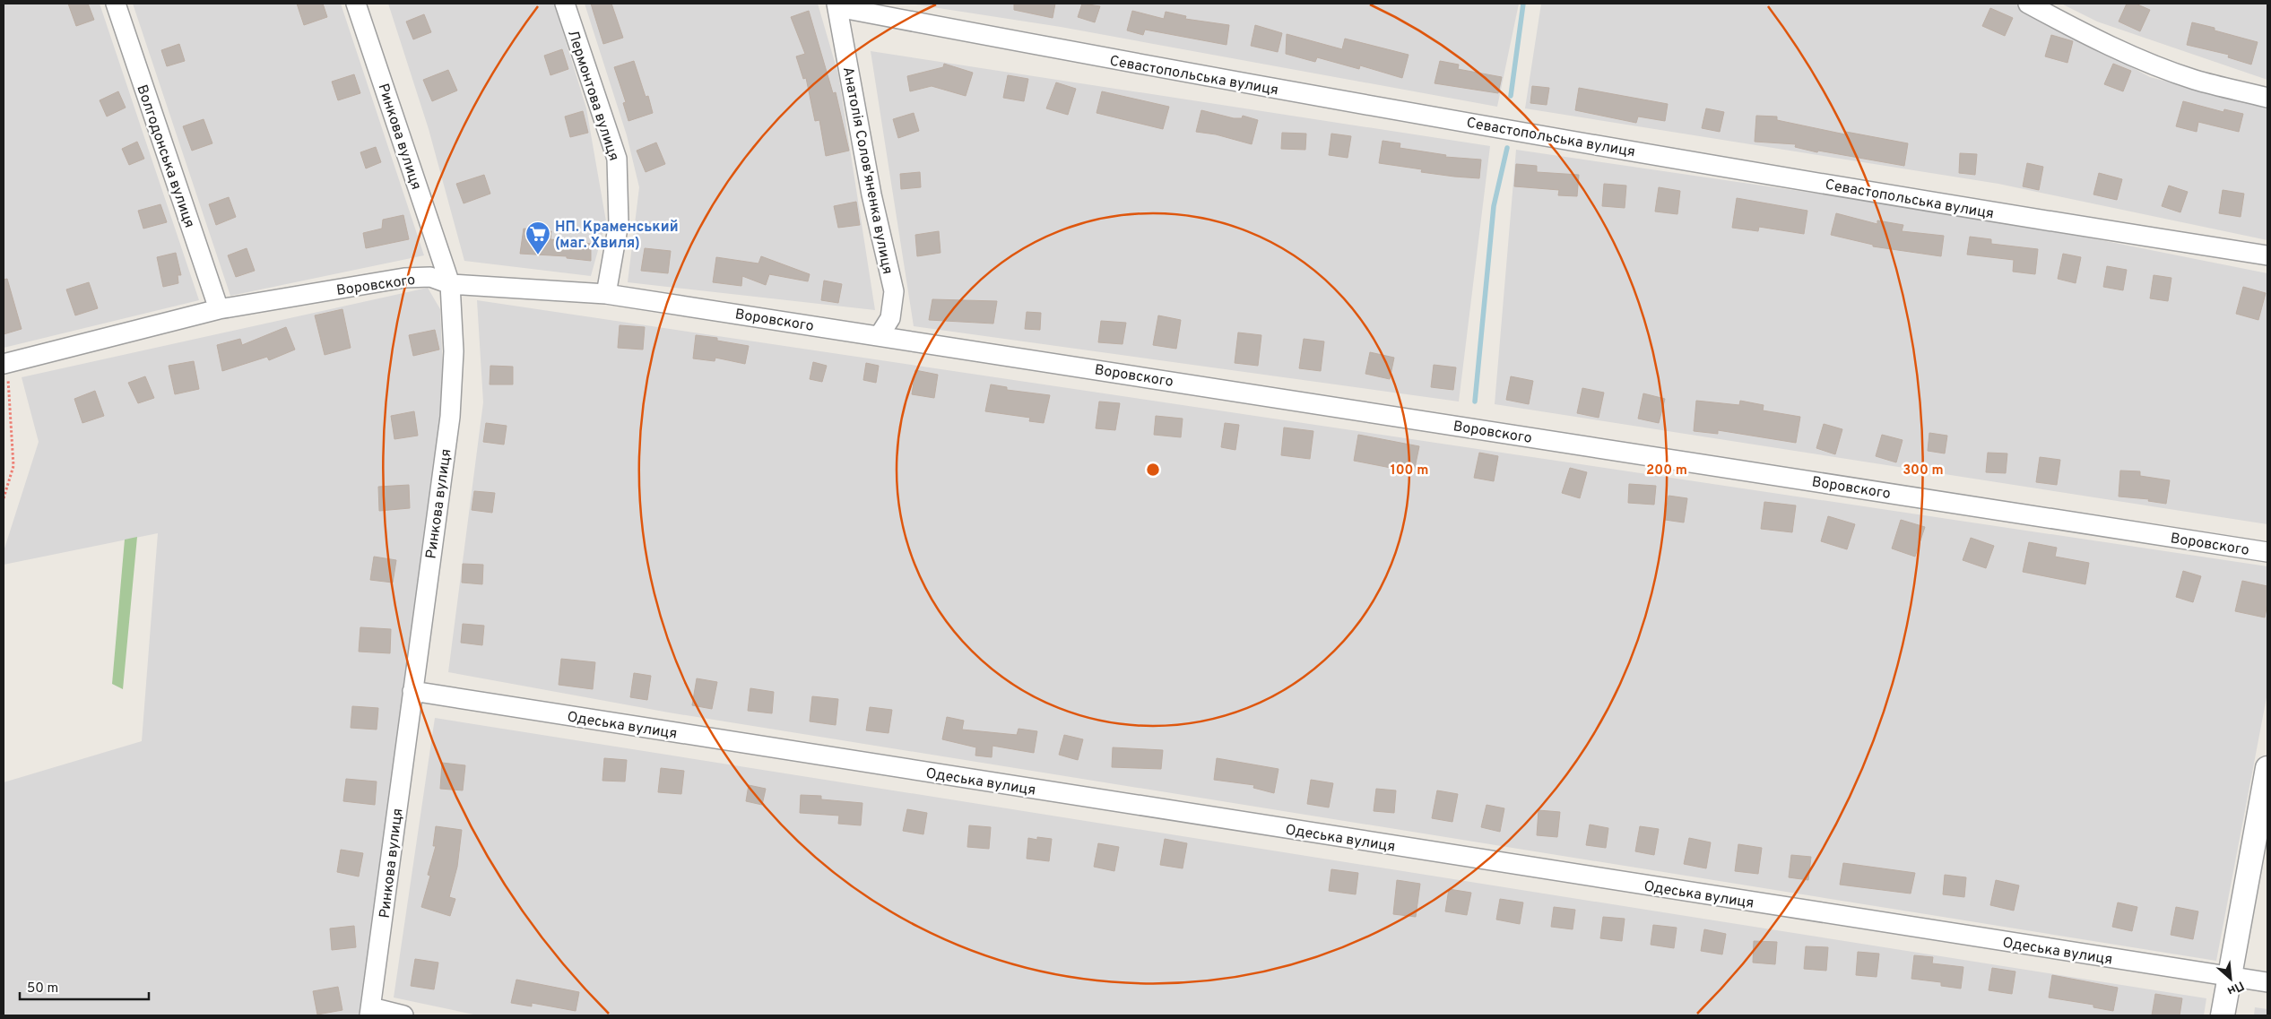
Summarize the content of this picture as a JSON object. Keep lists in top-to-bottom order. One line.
{"streets":{"street":["Севастопольська вулиця","Лермонтова вулиця","Ринкова вулиця","Волгодонська вулиця","Анатолія Солов'яненка вулиця","Воровского","Одеська вулиця"]},"crossings":[["Севастопольська вулиця","Анатолія Солов'яненка вулиця"],["Лермонтова вулиця","Воровского"],["Ринкова вулиця","Воровского"],["Ринкова вулиця","Одеська вулиця"],["Волгодонська вулиця","Воровского"],["Анатолія Солов'яненка вулиця","Воровского"]],"places":{"supermarket":["НП. Краменський (маг. Хвиля)"]},"scale_bar":"50 m","north":"bottom right","rings":["100 m","200 m","300 m"]}
